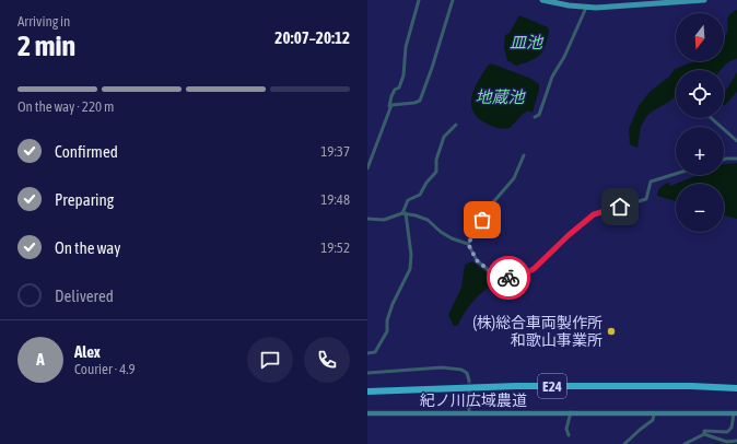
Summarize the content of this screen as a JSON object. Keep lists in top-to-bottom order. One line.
{"streets":{"highway":["E24"],"street":["紀ノ川広域農道"]},"water":["皿池","地蔵池"],"places":["(株)総合車両製作所 和歌山事業所"],"north":"bottom","page":{"heading":["2 min","Arriving in","20:07–20:12"],"panel":["Alex","Courier · 4.9"],"map_buttons":["+","−"],"bar":"On the way · 220 m","list":[["Confirmed","19:37"],["Preparing","19:48"],["On the way","19:52"],"Delivered"],"round":"A"}}
